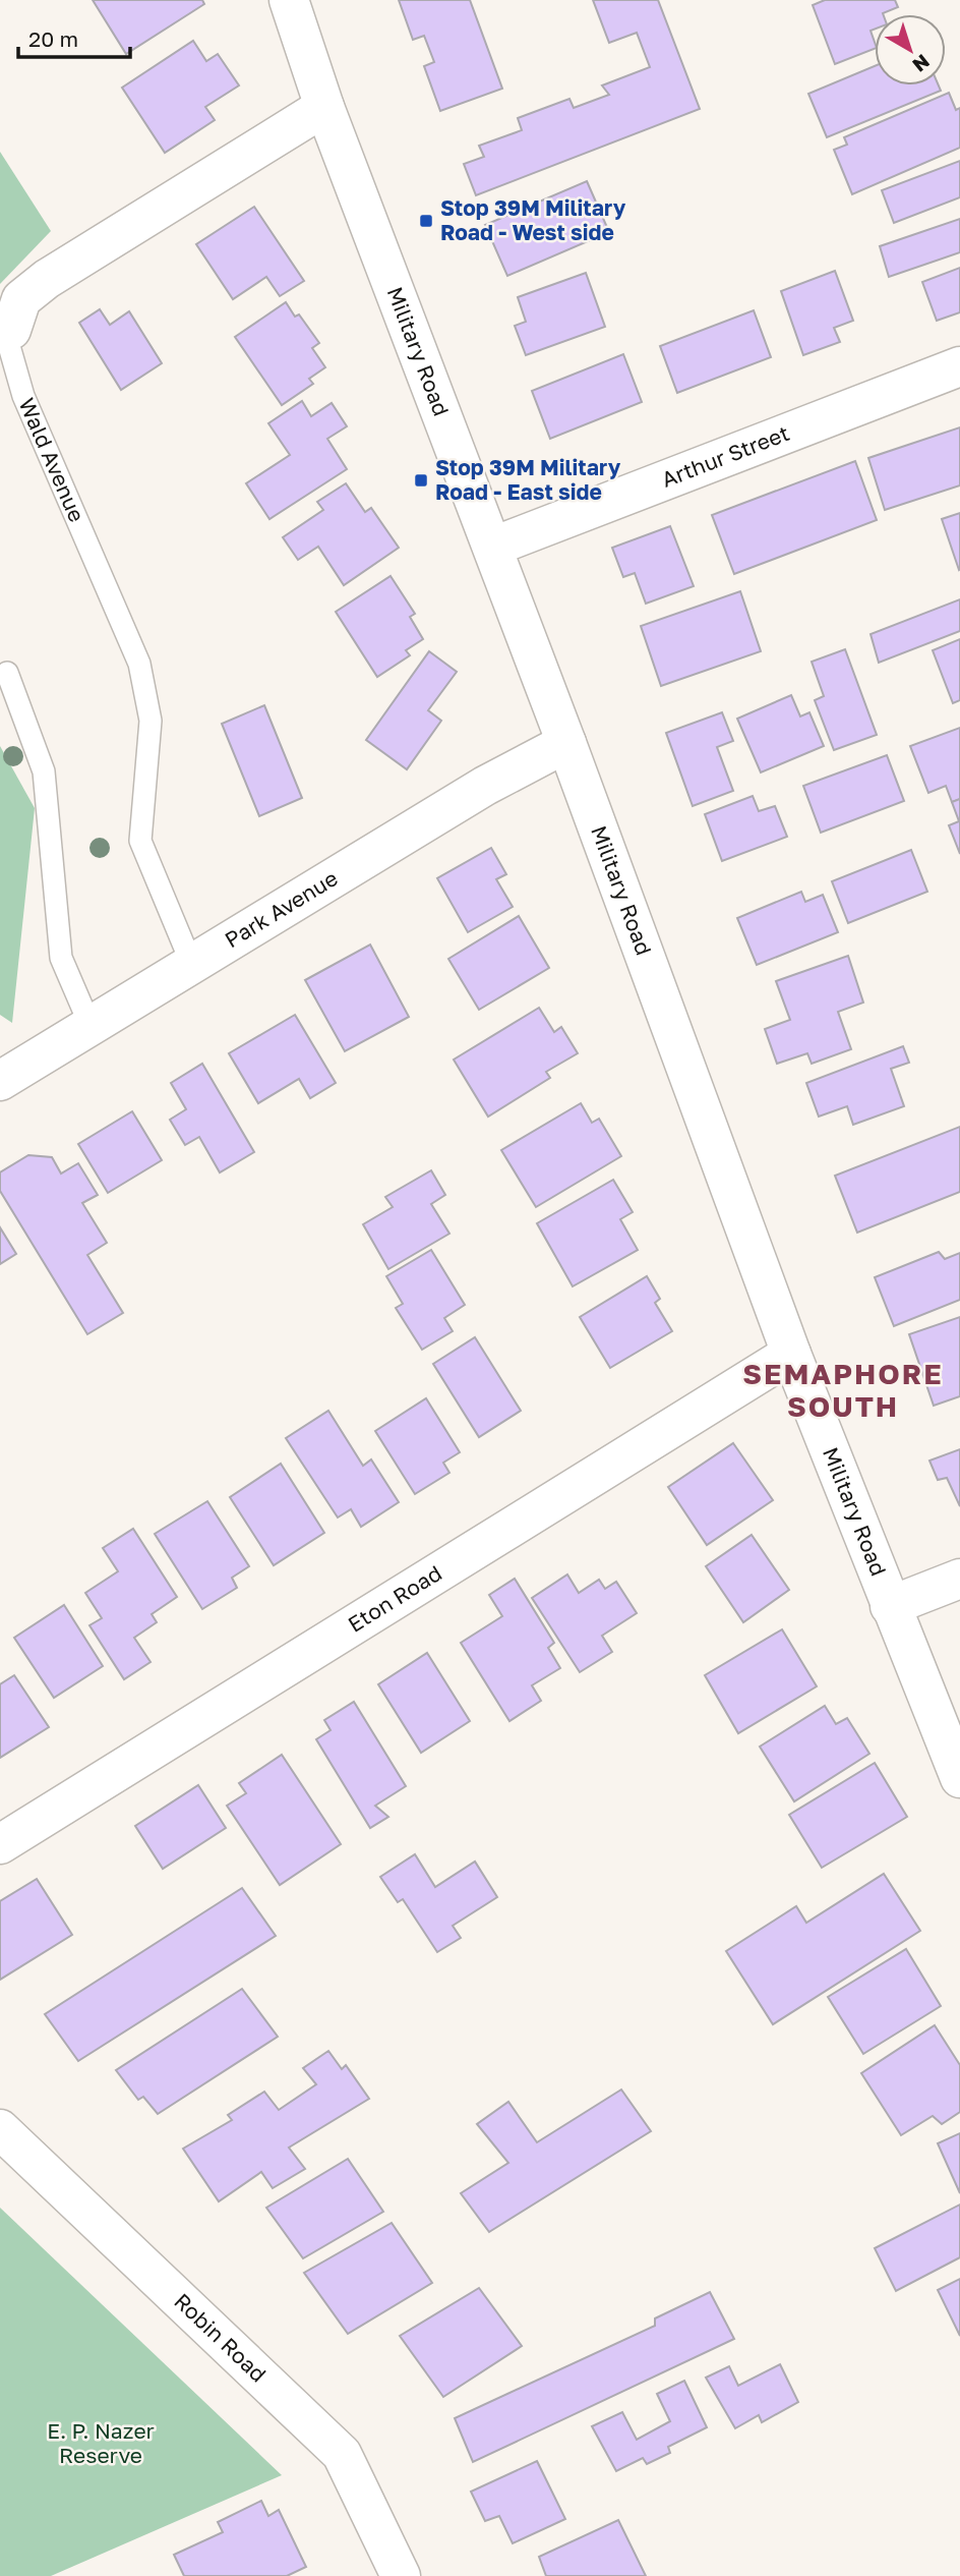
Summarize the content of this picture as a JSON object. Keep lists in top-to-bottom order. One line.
{"streets":{"street":["Military Road","Arthur Street","Wald Avenue","Park Avenue","Eton Road","Robin Road"]},"crossings":[["Military Road","Arthur Street"],["Military Road","Wald Avenue"],["Military Road","Park Avenue"],["Military Road","Eton Road"],["Wald Avenue","Park Avenue"]],"districts":["SEMAPHORE SOUTH"],"parks":["E. P. Nazer Reserve"],"places":{"transit":["Stop 39M Military Road - West side","Stop 39M Military Road - East side"]},"scale_bar":"20 m","north":"bottom right"}
